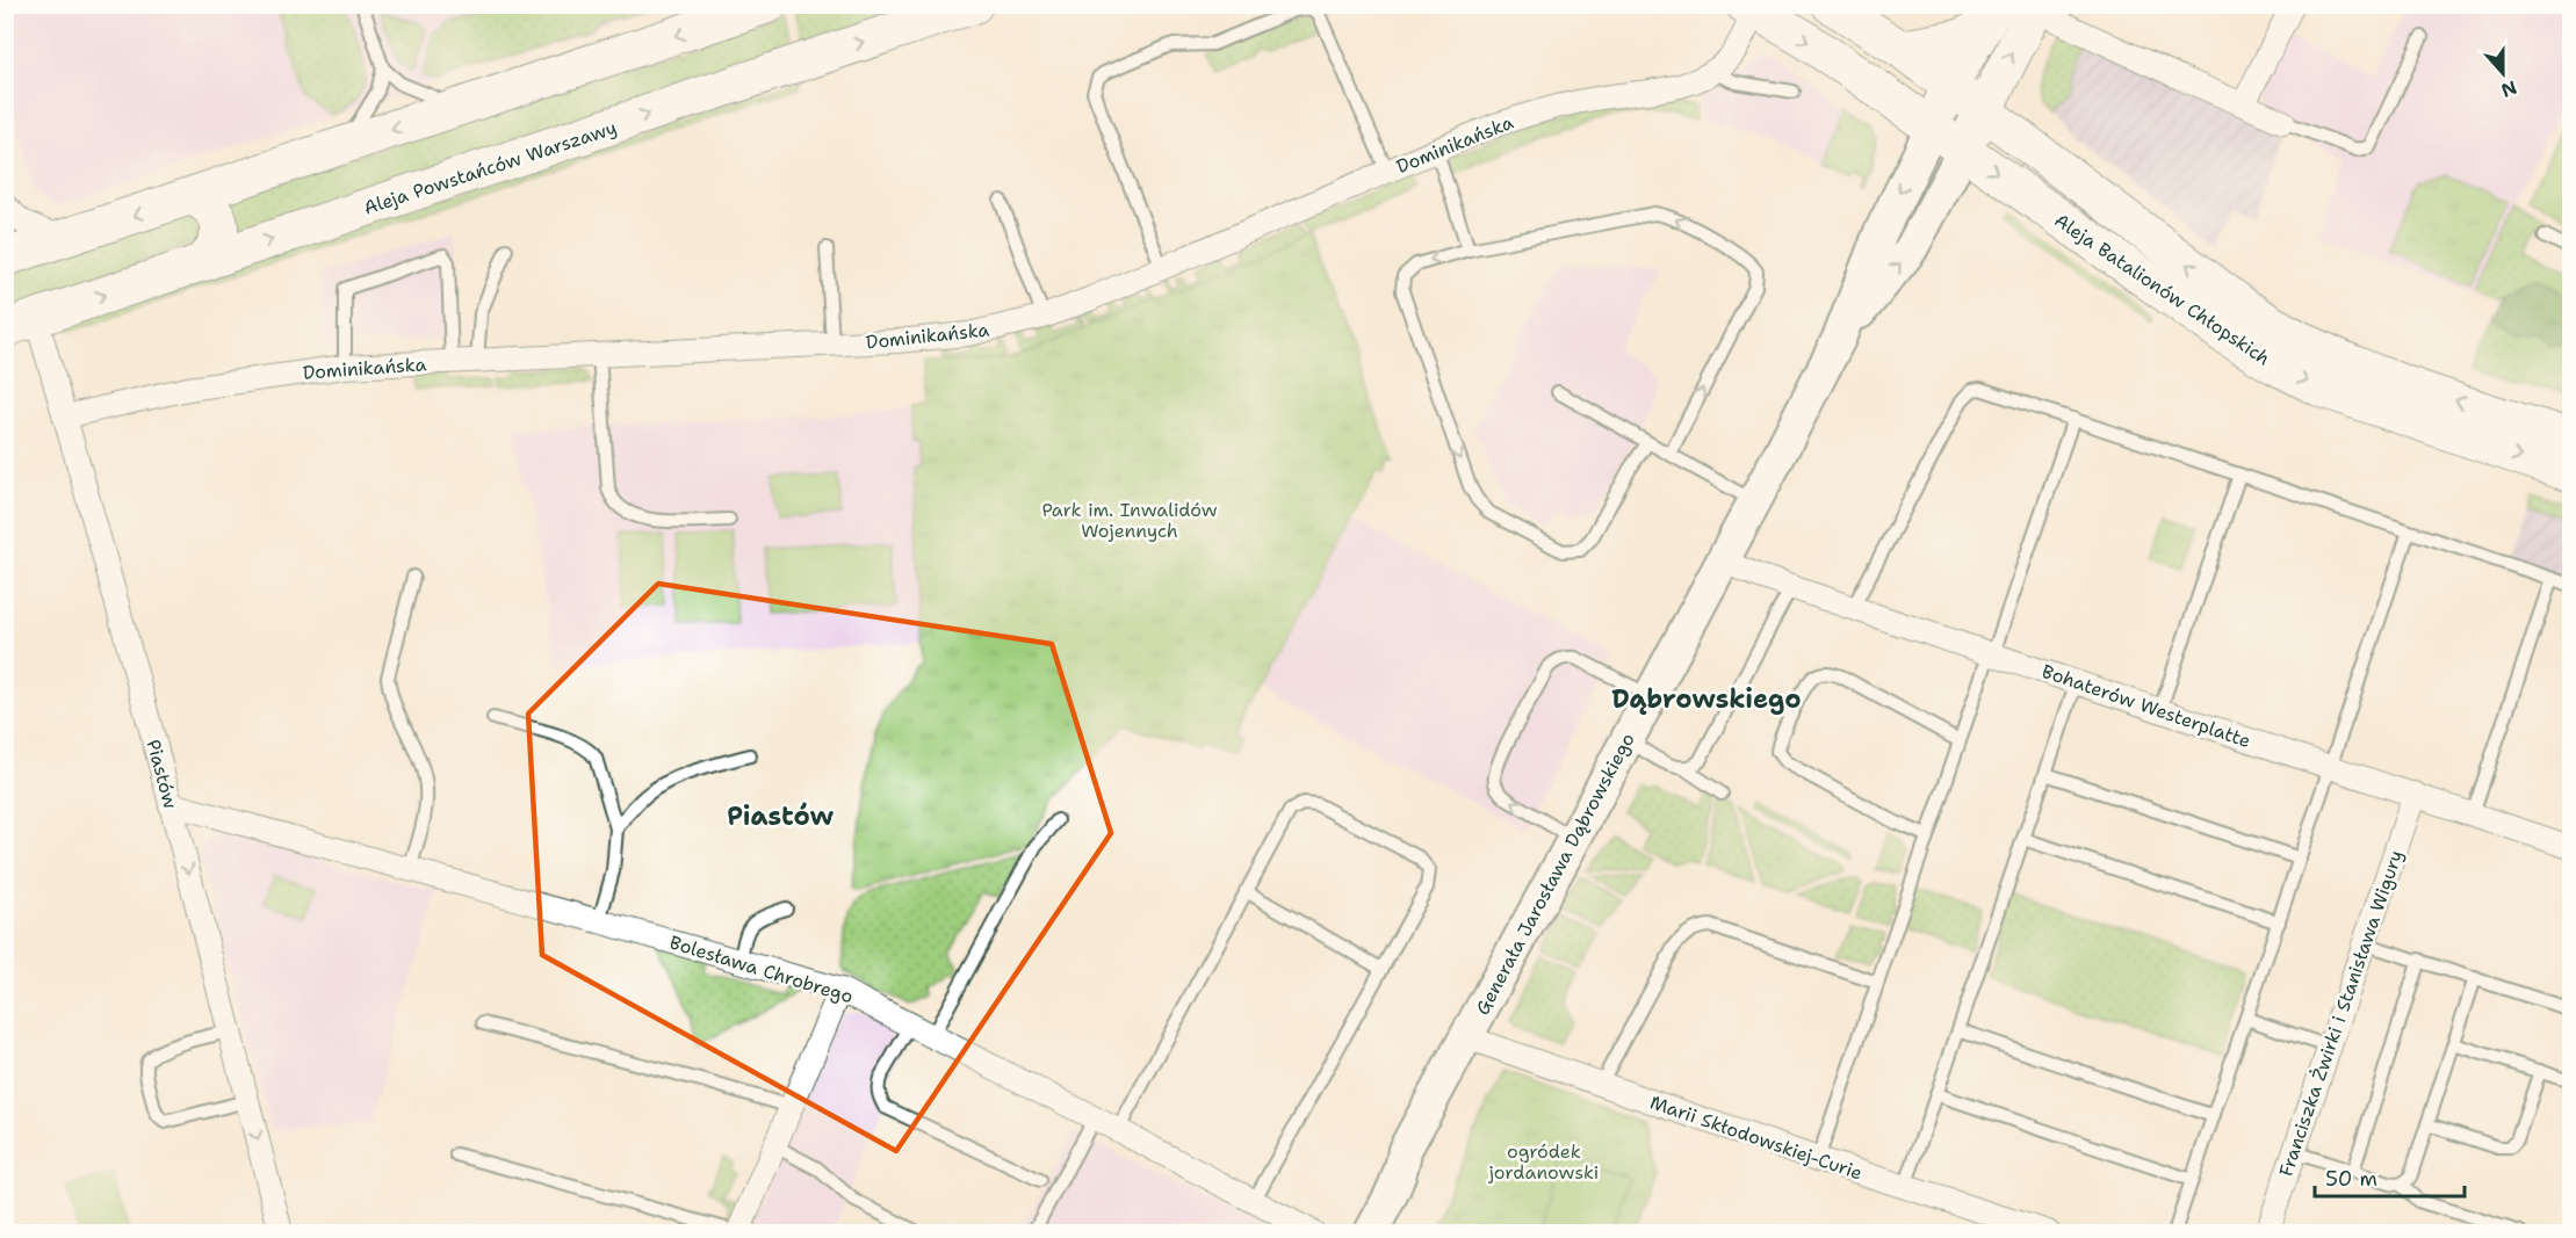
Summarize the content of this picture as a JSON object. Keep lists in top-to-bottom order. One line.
{"streets":{"main road":["Aleja Powstańców Warszawy","Aleja Batalionów Chłopskich","Generała Jarosława Dąbrowskiego"],"street":["Dominikańska","Bohaterów Westerplatte","Piastów","Bolesława Chrobrego","Franciszka Żwirki i Stanisława Wigury","Marii Skłodowskiej-Curie"]},"crossings":[["Dominikańska","Piastów"],["Aleja Powstańców Warszawy","Piastów"],["Aleja Batalionów Chłopskich","Generała Jarosława Dąbrowskiego"],["Bohaterów Westerplatte","Generała Jarosława Dąbrowskiego"],["Bohaterów Westerplatte","Franciszka Żwirki i Stanisława Wigury"],["Piastów","Bolesława Chrobrego"],["Generała Jarosława Dąbrowskiego","Marii Skłodowskiej-Curie"]],"one_way":["Piastów"],"districts":["Dąbrowskiego","Piastów"],"parks":["Park im. Inwalidów Wojennych","ogródek jordanowski"],"scale_bar":"50 m","north":"bottom"}
